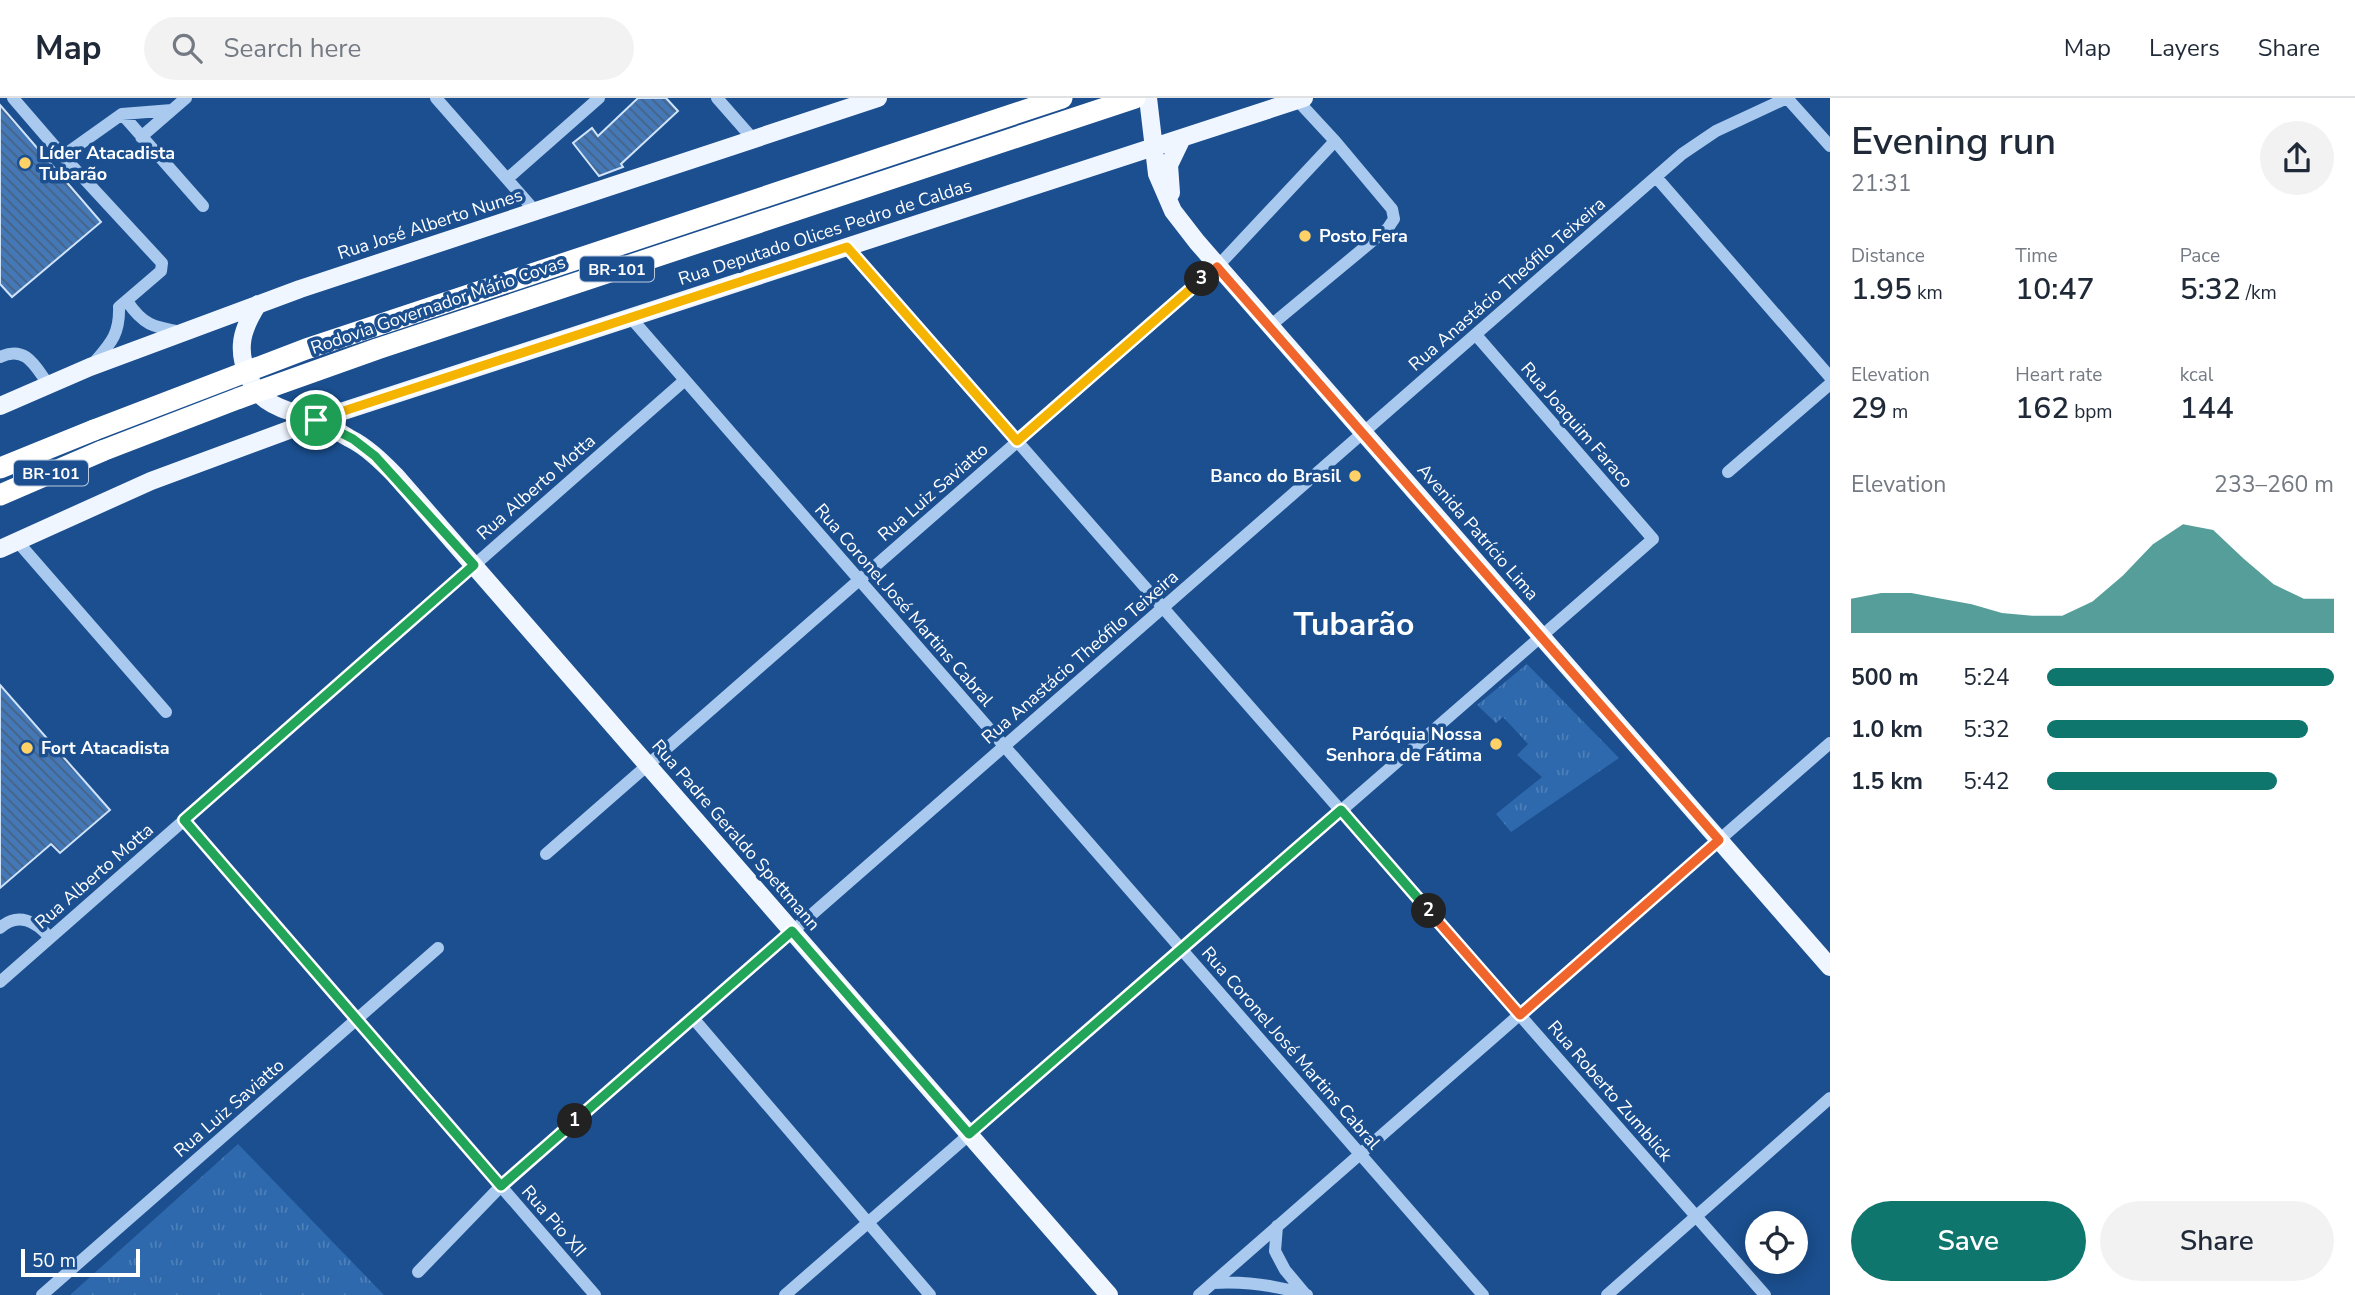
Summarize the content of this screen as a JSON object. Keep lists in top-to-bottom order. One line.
{"streets":{"highway":["BR-101","Rodovia Governador Mário Covas"],"main road":["Rua José Alberto Nunes","Rua Deputado Olices Pedro de Caldas","Avenida Patrício Lima","Rua Padre Geraldo Spettmann"],"street":["Rua Anastácio Theófilo Teixeira","Rua Joaquim Faraco","Rua Alberto Motta","Rua Luiz Saviatto","Rua Coronel José Martins Cabral","Rua Roberto Zumblick","Rua Pio XII"]},"crossings":[["Rua José Alberto Nunes","Rua Padre Geraldo Spettmann"],["Rua Deputado Olices Pedro de Caldas","Avenida Patrício Lima"],["Rua Deputado Olices Pedro de Caldas","Rua Coronel José Martins Cabral"],["Rua Deputado Olices Pedro de Caldas","Rua Padre Geraldo Spettmann"],["Rua Deputado Olices Pedro de Caldas","Rua Roberto Zumblick"],["Rua Anastácio Theófilo Teixeira","Rua Joaquim Faraco"],["Rua Anastácio Theófilo Teixeira","Avenida Patrício Lima"],["Rua Anastácio Theófilo Teixeira","Rua Coronel José Martins Cabral"],["Rua Anastácio Theófilo Teixeira","Rua Padre Geraldo Spettmann"],["Rua Anastácio Theófilo Teixeira","Rua Roberto Zumblick"],["Rua Anastácio Theófilo Teixeira","Rua Pio XII"],["Rua Joaquim Faraco","Avenida Patrício Lima"],["Rua Alberto Motta","Rua Coronel José Martins Cabral"],["Rua Alberto Motta","Rua Padre Geraldo Spettmann"],["Rua Alberto Motta","Rua Pio XII"],["Rua Luiz Saviatto","Avenida Patrício Lima"],["Rua Luiz Saviatto","Rua Coronel José Martins Cabral"],["Rua Luiz Saviatto","Rua Padre Geraldo Spettmann"],["Rua Luiz Saviatto","Rua Roberto Zumblick"],["Rua Luiz Saviatto","Rua Pio XII"]],"districts":["Tubarão"],"places":["Líder Atacadista Tubarão","Posto Fera","Banco do Brasil","Paróquia Nossa Senhora de Fátima","Fort Atacadista"],"scale_bar":"50 m","page":{"header":"Map","search":"Search here","nav":["Map","Layers","Share"],"heading":["Evening run","21:31"],"stats":[["Distance","1.95 km"],["Time","10:47"],["Pace","5:32 /km"],["Elevation","29 m"],["Heart rate","162 bpm"],["kcal","144"]],"pins":["3","2","1"],"chart":["Elevation","233–260 m"],"list":[{"name":"500 m","note":"5:24"},{"name":"1.0 km","note":"5:32"},{"name":"1.5 km","note":"5:42"}],"buttons":["Save","Share"],"scale":"50 m"}}
